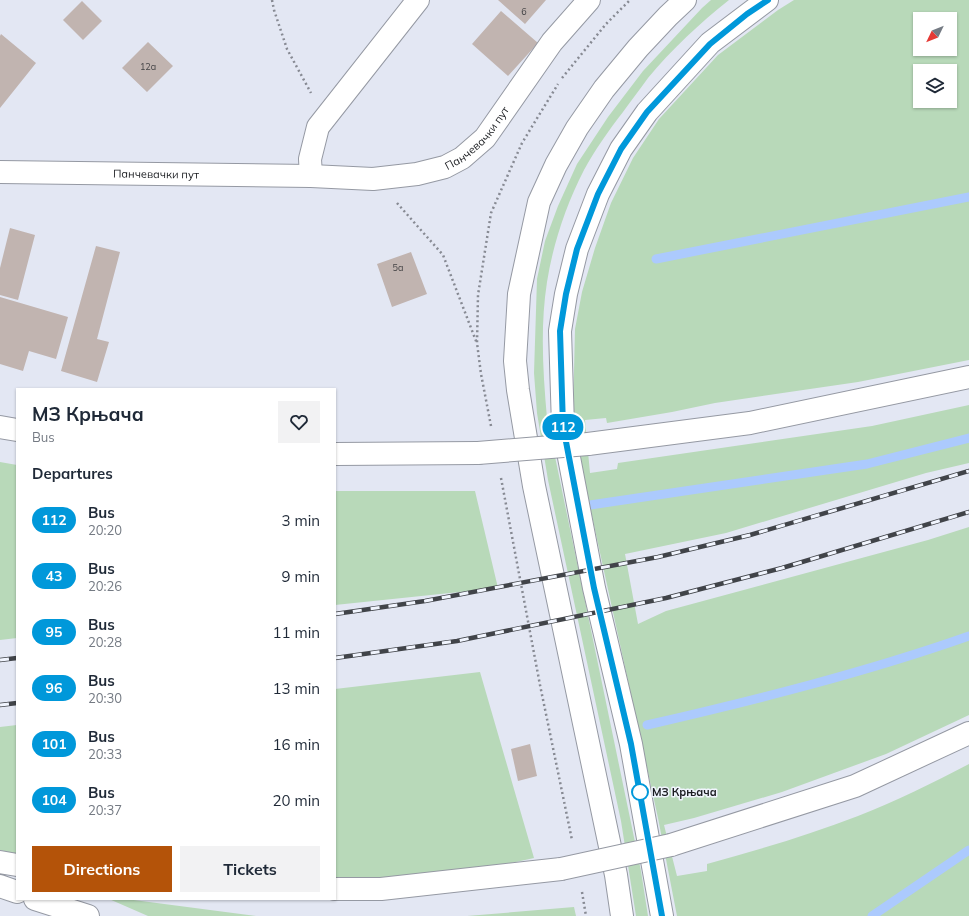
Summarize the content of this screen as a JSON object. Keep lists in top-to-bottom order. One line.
{"streets":{"main road":["Панчевачки пут"]},"places":["МЗ Крњача"],"lines":["bus line 112"],"house_numbers":["6","12a","5a"],"north":"bottom left","page":{"on_map":"112","heading":[["МЗ Крњача","Bus"],"Departures"],"list":[{"mark":"112","name":"Bus","note":"20:20","value":"3 min"},{"mark":"43","name":"Bus","note":"20:26","value":"9 min"},{"mark":"95","name":"Bus","note":"20:28","value":"11 min"},{"mark":"96","name":"Bus","note":"20:30","value":"13 min"},{"mark":"101","name":"Bus","note":"20:33","value":"16 min"},{"mark":"104","name":"Bus","note":"20:37","value":"20 min"}],"buttons":["Directions","Tickets"]}}
